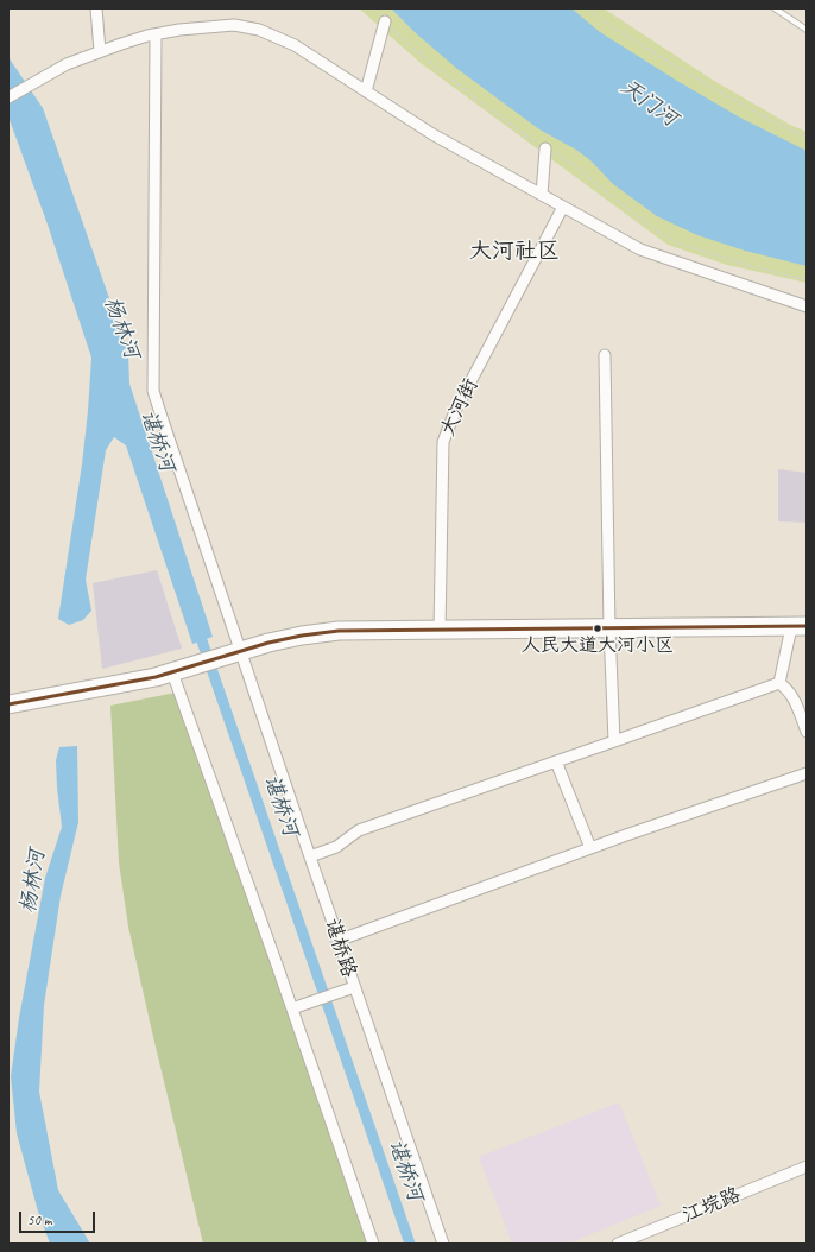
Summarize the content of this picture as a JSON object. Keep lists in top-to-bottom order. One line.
{"streets":{"street":["大河街","谌桥路","江垸路"]},"districts":["大河社区"],"water":["天门河","杨林河","谌桥河"],"places":["人民大道大河小区"],"scale_bar":"50 m"}
